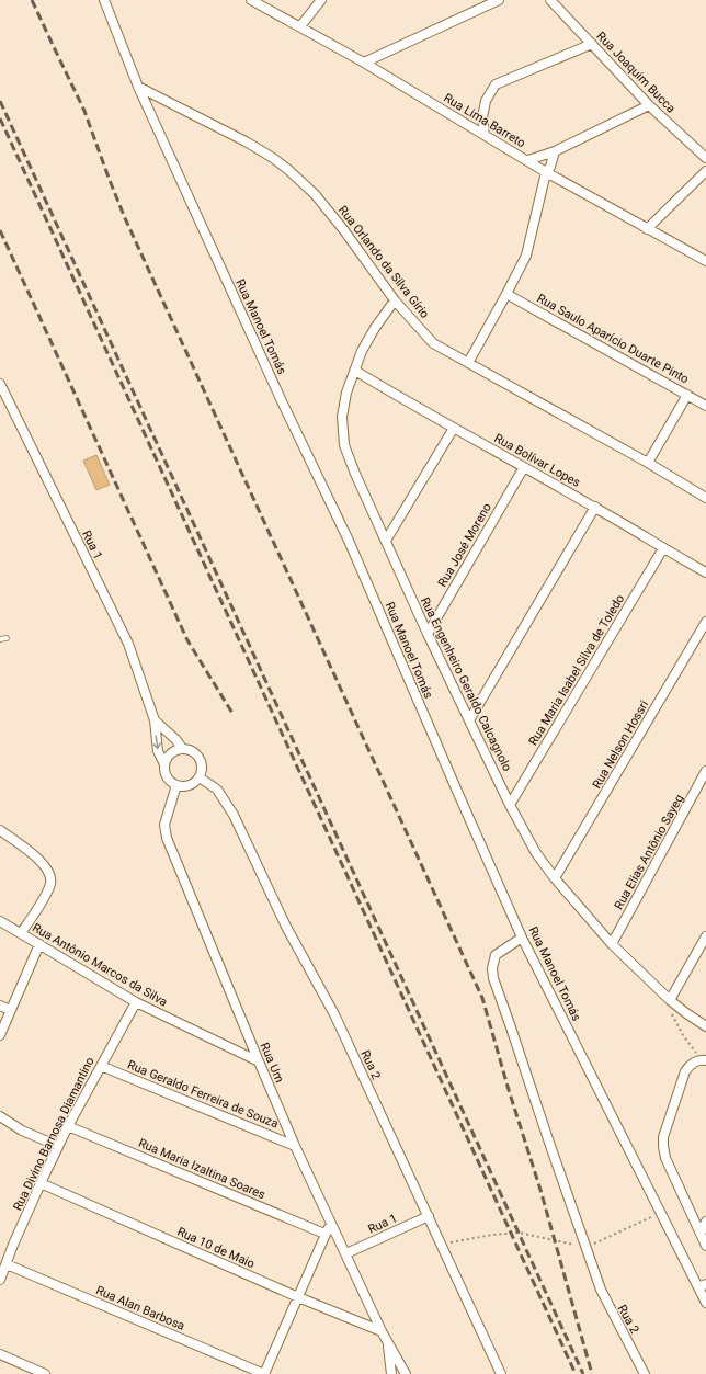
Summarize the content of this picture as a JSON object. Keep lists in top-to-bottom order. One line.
{"streets":{"street":["Rua Joaquim Bucca","Rua Lima Barreto","Rua Orlando da Silva Gírio","Rua Manoel Tomás","Rua Saulo Aparício Duarte Pinto","Rua Bolívar Lopes","Rua 1","Rua José Moreno","Rua Maria Isabel Silva de Toledo","Rua Engenheiro Geraldo Calcagnolo","Rua Nelson Hossri","Rua Elias Antônio Sayeg","Rua Antônio Marcos da Silva","Rua Um","Rua 2","Rua Geraldo Ferreira de Souza","Rua Divino Barnosa Diamantino","Rua Maria Izaltina Soares","Rua 10 de Maio","Rua Alan Barbosa"]},"crossings":[["Rua Orlando da Silva Gírio","Rua Manoel Tomás"],["Rua Orlando da Silva Gírio","Rua Engenheiro Geraldo Calcagnolo"],["Rua Manoel Tomás","Rua 2"],["Rua Bolívar Lopes","Rua José Moreno"],["Rua Bolívar Lopes","Rua Maria Isabel Silva de Toledo"],["Rua Bolívar Lopes","Rua Engenheiro Geraldo Calcagnolo"],["Rua 1","Rua Um"],["Rua 1","Rua 2"],["Rua José Moreno","Rua Engenheiro Geraldo Calcagnolo"],["Rua Maria Isabel Silva de Toledo","Rua Engenheiro Geraldo Calcagnolo"],["Rua Engenheiro Geraldo Calcagnolo","Rua Nelson Hossri"],["Rua Engenheiro Geraldo Calcagnolo","Rua Elias Antônio Sayeg"],["Rua Antônio Marcos da Silva","Rua Um"],["Rua Antônio Marcos da Silva","Rua Divino Barnosa Diamantino"],["Rua Um","Rua 2"],["Rua Um","Rua Geraldo Ferreira de Souza"],["Rua Um","Rua 10 de Maio"],["Rua Geraldo Ferreira de Souza","Rua Divino Barnosa Diamantino"],["Rua Divino Barnosa Diamantino","Rua Maria Izaltina Soares"],["Rua Divino Barnosa Diamantino","Rua 10 de Maio"],["Rua Divino Barnosa Diamantino","Rua Alan Barbosa"]]}
